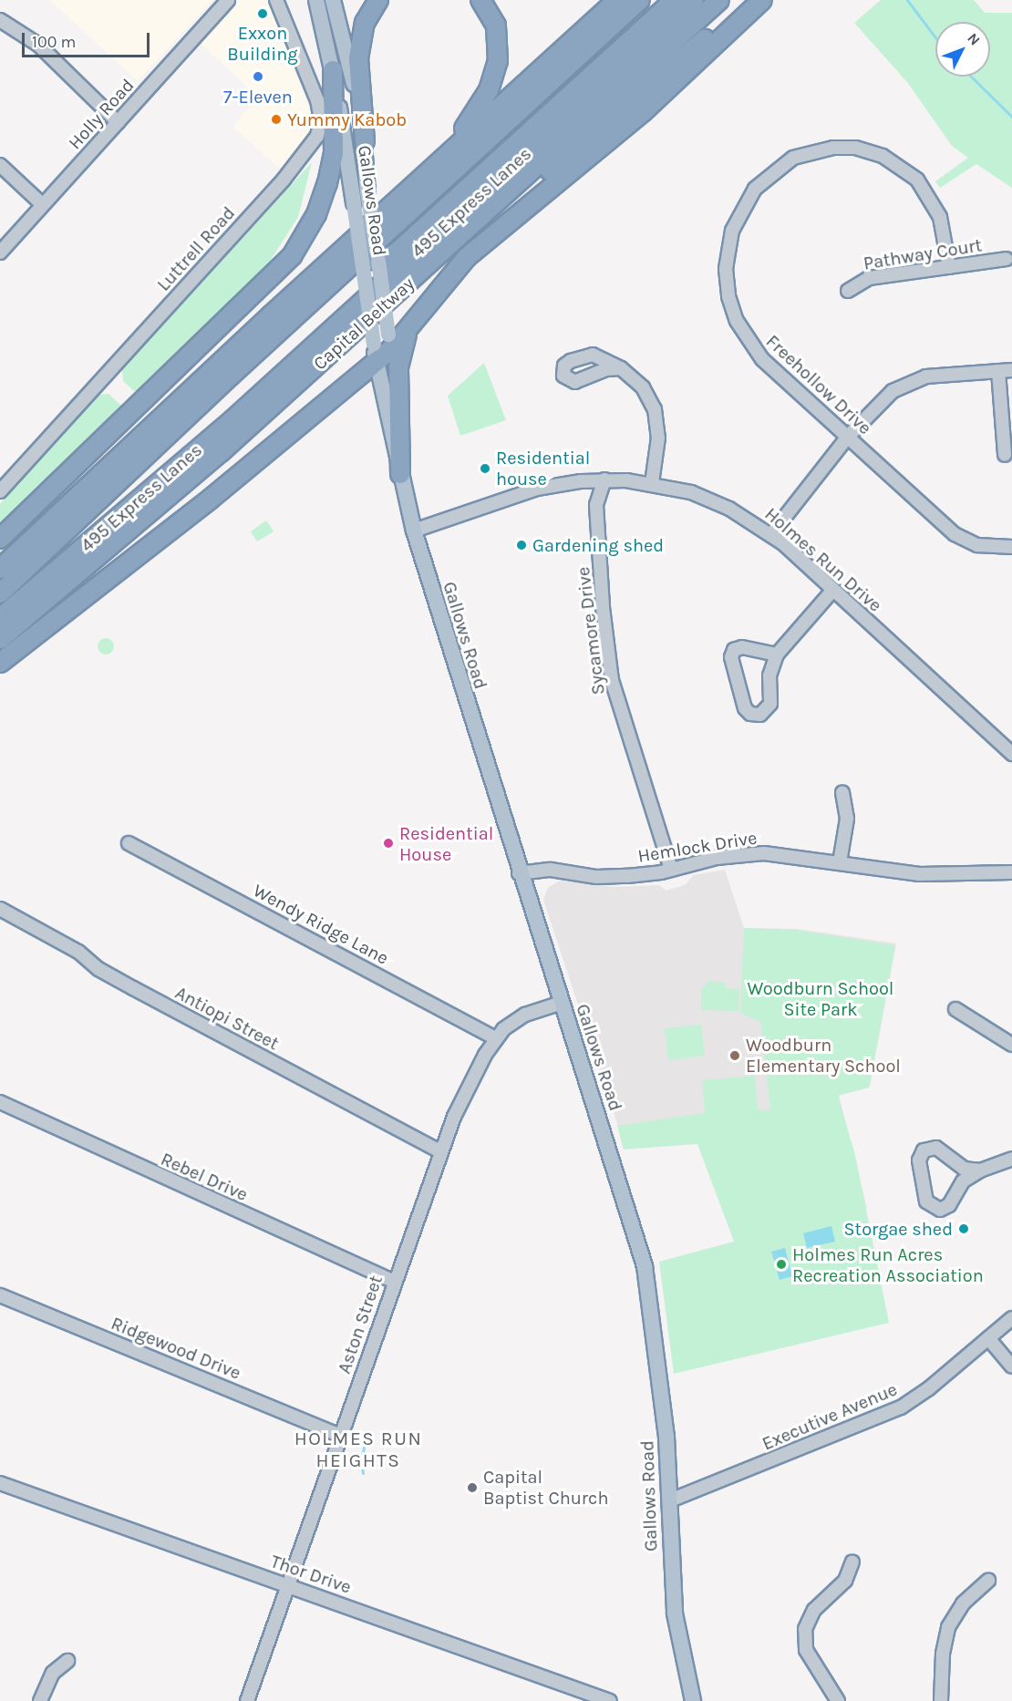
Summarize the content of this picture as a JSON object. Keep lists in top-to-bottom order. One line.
{"streets":{"highway":["495 Express Lanes","Capital Beltway"],"main road":["Gallows Road"],"street":["Holly Road","Luttrell Road","Pathway Court","Freehollow Drive","Holmes Run Drive","Sycamore Drive","Hemlock Drive","Wendy Ridge Lane","Antiopi Street","Rebel Drive","Aston Street","Ridgewood Drive","Executive Avenue","Thor Drive"]},"crossings":[["Gallows Road","Holmes Run Drive"],["Gallows Road","Hemlock Drive"],["Gallows Road","Aston Street"],["Gallows Road","Executive Avenue"],["Pathway Court","Freehollow Drive"],["Holmes Run Drive","Sycamore Drive"],["Sycamore Drive","Hemlock Drive"],["Wendy Ridge Lane","Aston Street"],["Antiopi Street","Aston Street"],["Rebel Drive","Aston Street"],["Aston Street","Ridgewood Drive"],["Aston Street","Thor Drive"]],"districts":["HOLMES RUN HEIGHTS"],"parks":["Woodburn School Site Park"],"places":["Exxon Building","7-Eleven","Yummy Kabob","Residential house","Gardening shed","Residential House","Woodburn Elementary School","Storgae shed","Holmes Run Acres Recreation Association","Capital Baptist Church"],"scale_bar":"100 m","north":"top right"}
